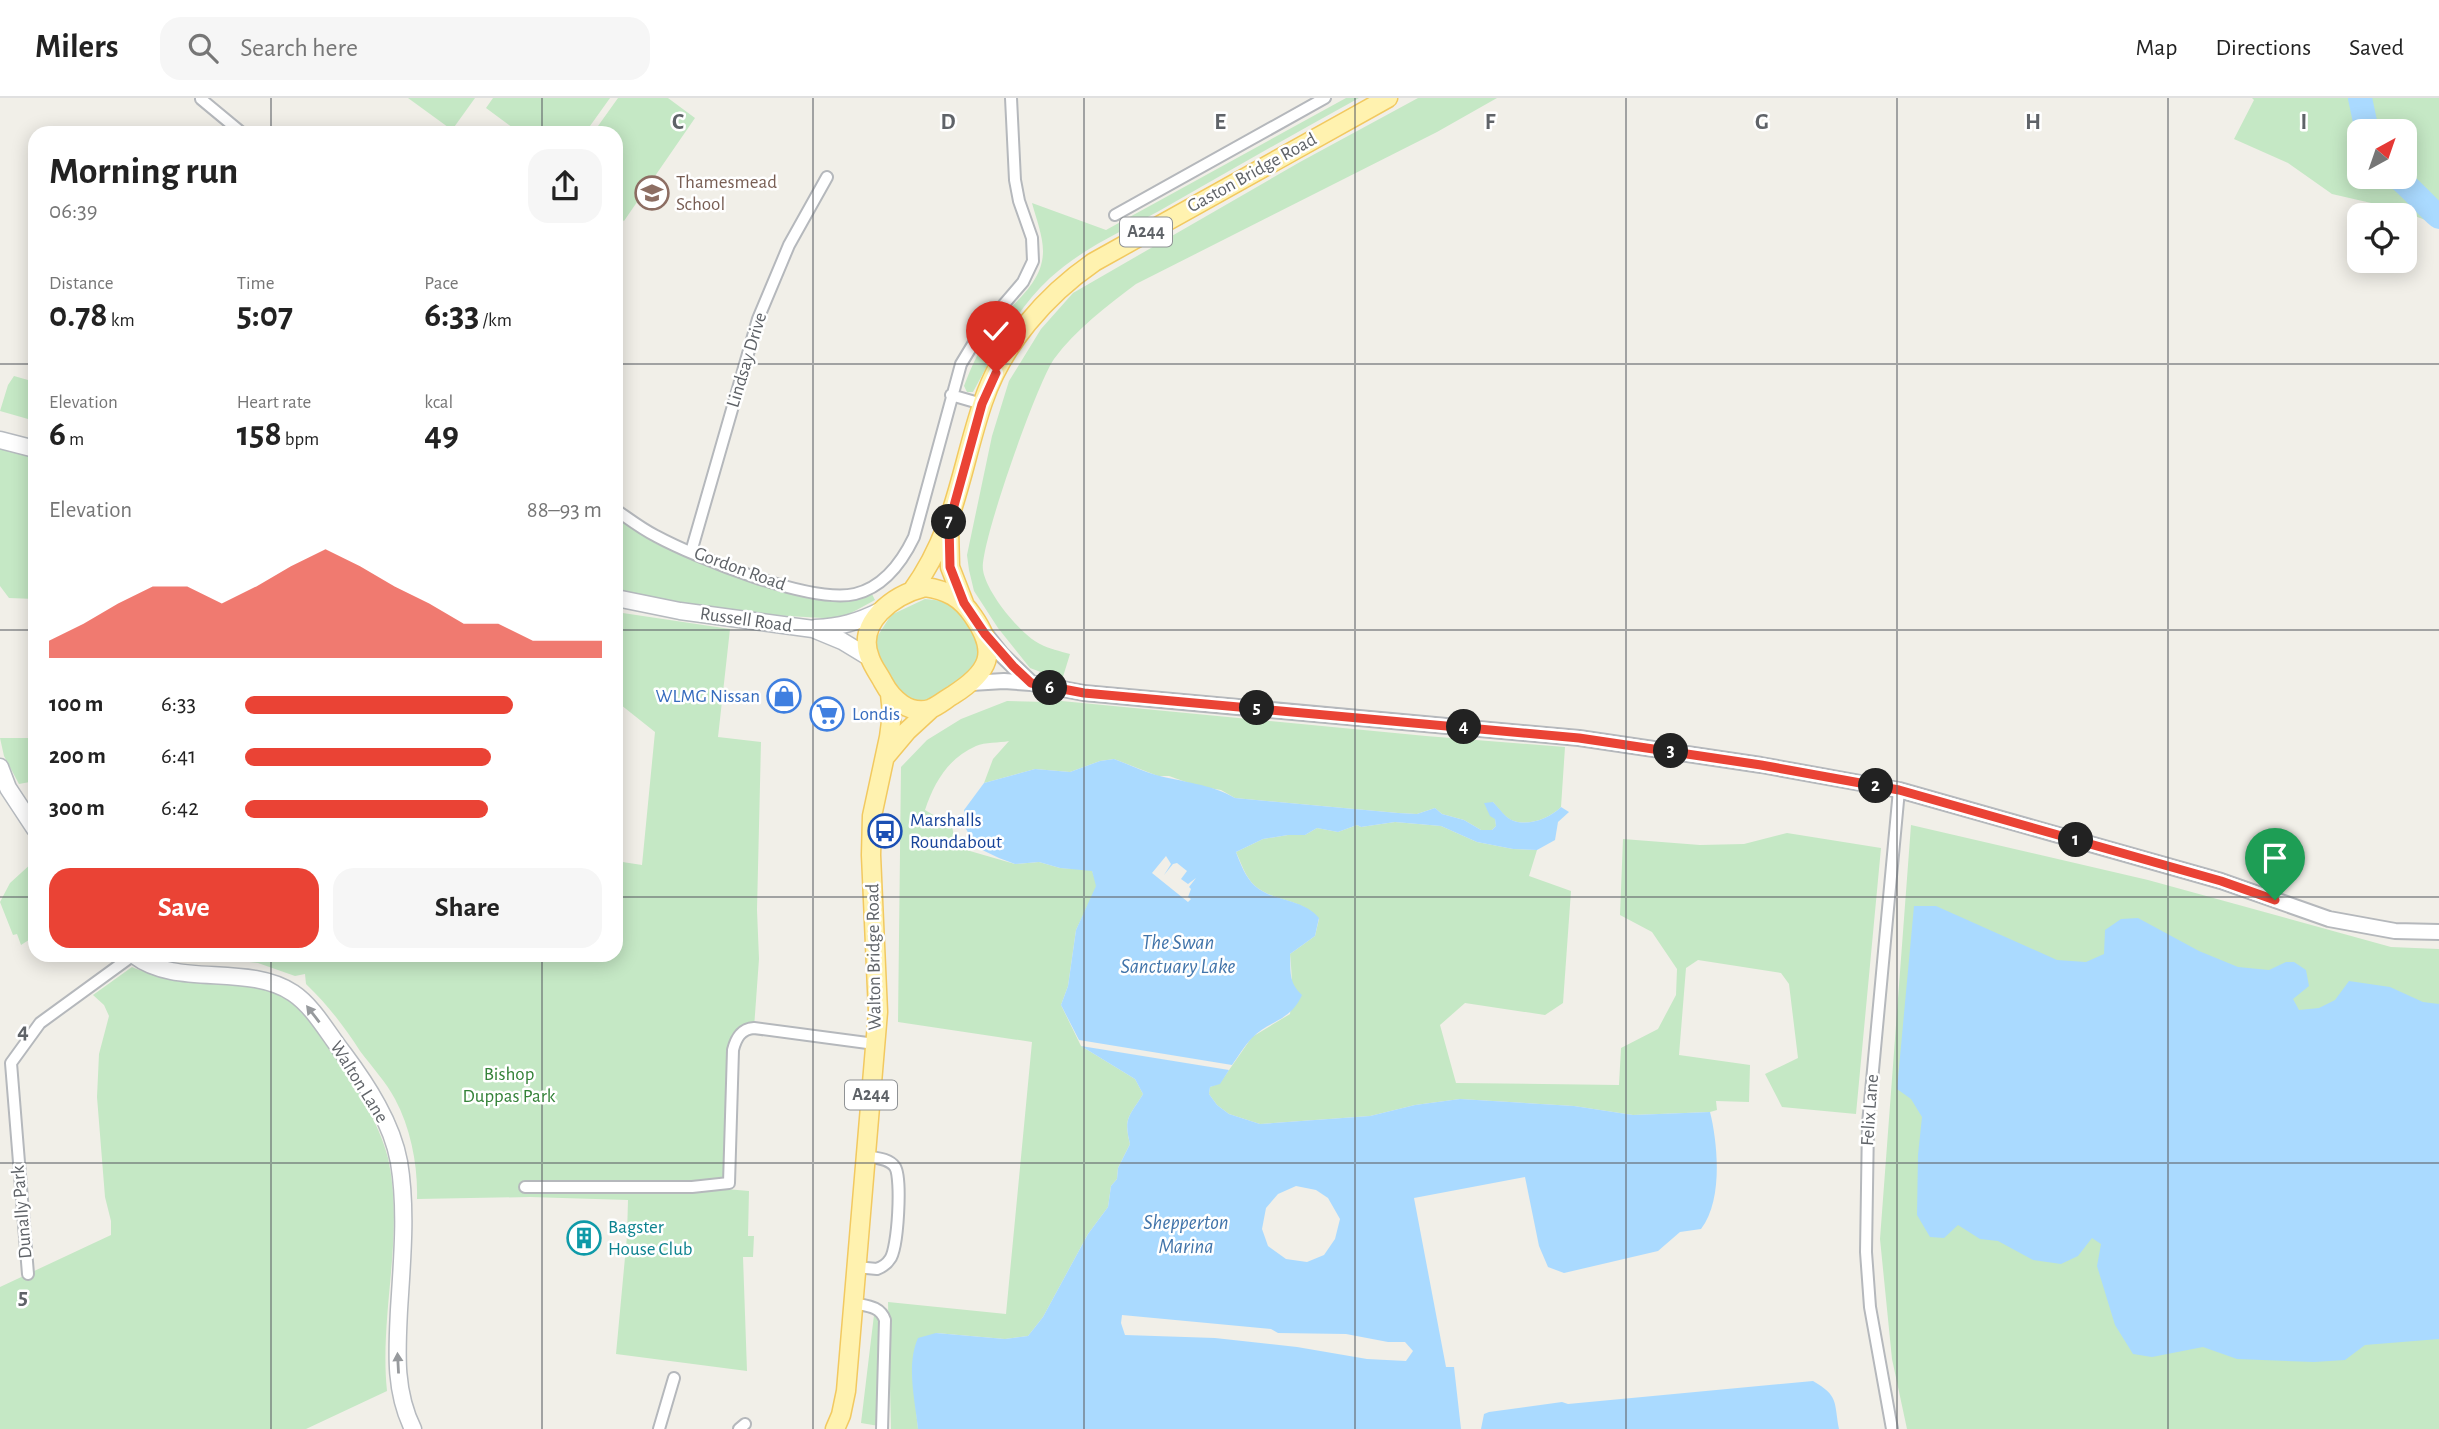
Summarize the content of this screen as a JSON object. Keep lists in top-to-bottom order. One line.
{"streets":{"main road":["Gaston Bridge Road","A244","Russell Road","Walton Bridge Road","Walton Lane"],"street":["Lindsay Drive","Gordon Road","Felix Lane","Dunally Park"]},"crossings":[["Gaston Bridge Road","Russell Road"],["Gaston Bridge Road","Walton Bridge Road"],["Lindsay Drive","Gordon Road"],["Russell Road","Walton Bridge Road"]],"one_way":["Walton Lane"],"water":["The Swan Sanctuary Lake","Shepperton Marina"],"parks":["Bishop Duppas Park"],"places":{"school or university":["Thamesmead School"],"shop":["WLMG Nissan"],"supermarket":["Londis"],"bus stop":["Marshalls Roundabout"],"building":["Bagster House Club"]},"north":"top right","page":{"header":"Milers","search":"Search here","nav":["Map","Directions","Saved"],"heading":["Morning run","06:39"],"stats":[["Distance","0.78 km"],["Time","5:07"],["Pace","6:33 /km"],["Elevation","6 m"],["Heart rate","158 bpm"],["kcal","49"]],"chart":["Elevation","88–93 m"],"pins":["7","6","5","4","3","2","1"],"list":[{"name":"100 m","note":"6:33"},{"name":"200 m","note":"6:41"},{"name":"300 m","note":"6:42"}],"buttons":["Save","Share"]},"grid":{"columns":["C","D","E","F","G","H","I"],"rows":["4","5"]}}
